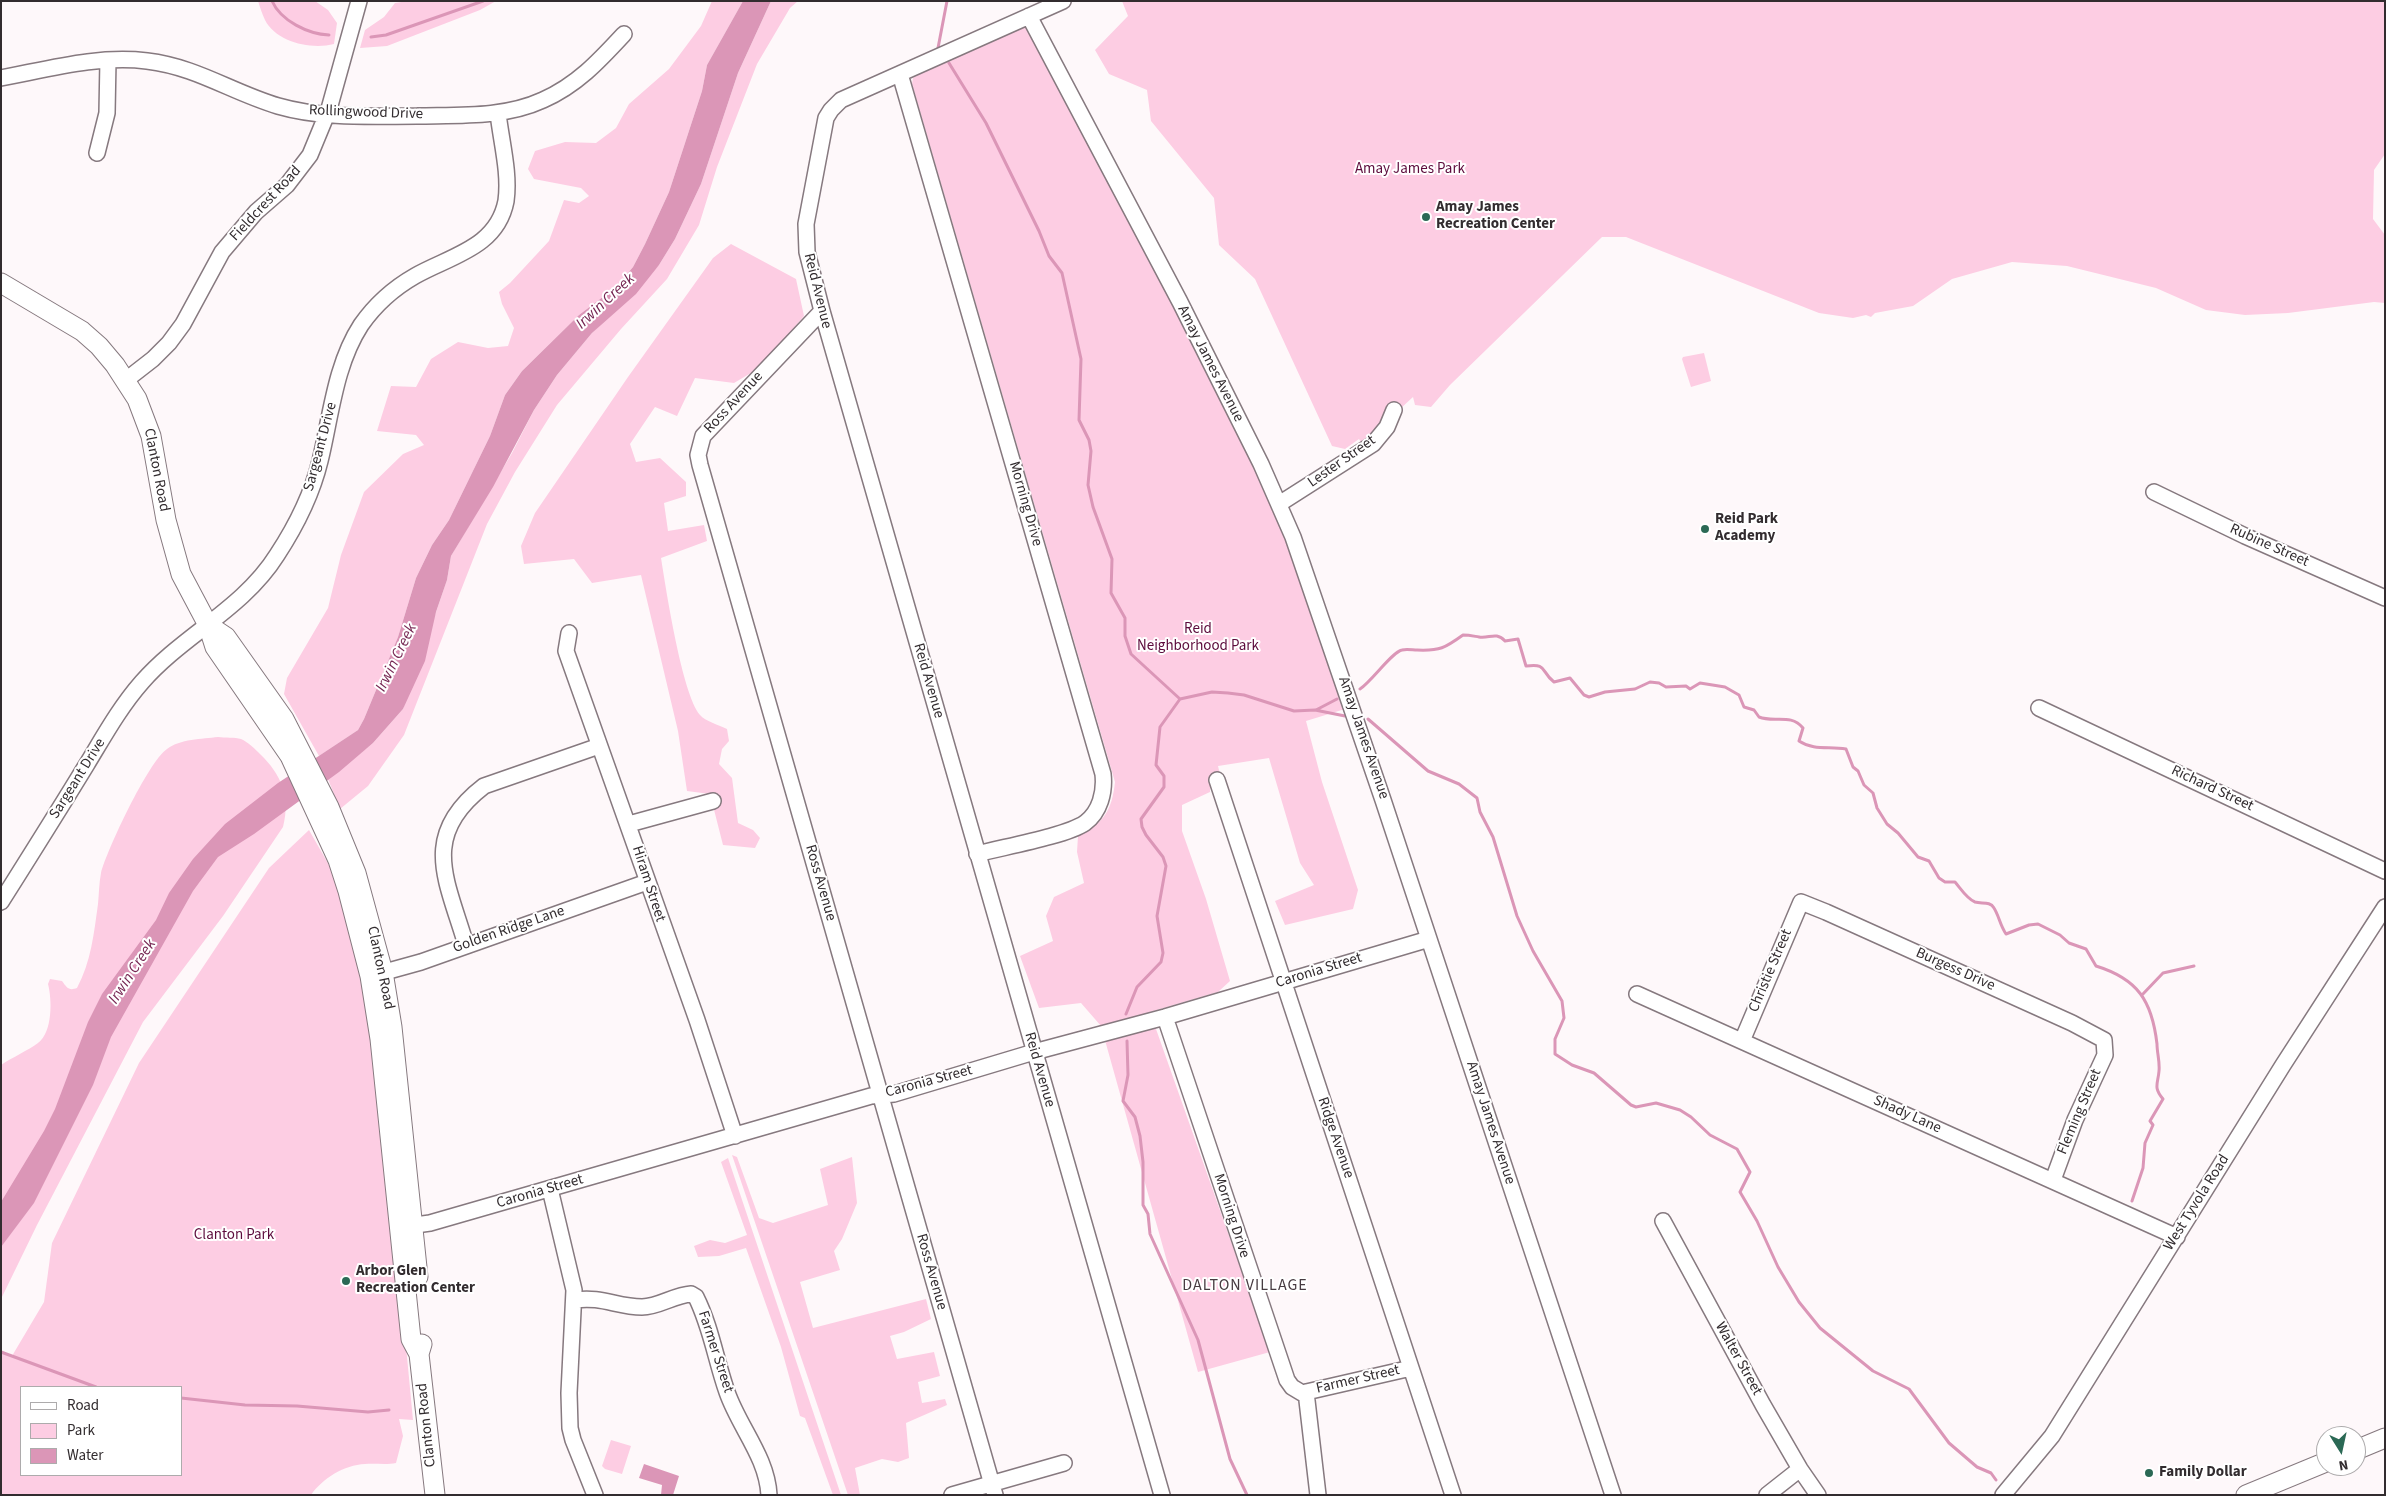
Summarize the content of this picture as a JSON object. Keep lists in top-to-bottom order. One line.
{"streets":{"main road":["Clanton Road"],"street":["Rollingwood Drive","Fieldcrest Road","Reid Avenue","Amay James Avenue","Ross Avenue","Sargeant Drive","Lester Street","Morning Drive","Rubine Street","Richard Street","Hiram Street","Golden Ridge Lane","Burgess Drive","Caronia Street","Christie Street","Fleming Street","Shady Lane","Ridge Avenue","West Tyvola Road","Farmer Street","Walter Street"]},"crossings":[["Rollingwood Drive","Fieldcrest Road"],["Rollingwood Drive","Sargeant Drive"],["Fieldcrest Road","Clanton Road"],["Reid Avenue","Amay James Avenue"],["Reid Avenue","Ross Avenue"],["Reid Avenue","Morning Drive"],["Reid Avenue","Caronia Street"],["Amay James Avenue","Lester Street"],["Amay James Avenue","Caronia Street"],["Ross Avenue","Caronia Street"],["Sargeant Drive","Clanton Road"],["Clanton Road","Golden Ridge Lane"],["Clanton Road","Caronia Street"],["Morning Drive","Caronia Street"],["Morning Drive","Farmer Street"],["Hiram Street","Golden Ridge Lane"],["Hiram Street","Caronia Street"],["Burgess Drive","Christie Street"],["Burgess Drive","Fleming Street"],["Caronia Street","Ridge Avenue"],["Christie Street","Shady Lane"],["Fleming Street","Shady Lane"],["Shady Lane","West Tyvola Road"],["Ridge Avenue","Farmer Street"]],"districts":["DALTON VILLAGE"],"water":["Irwin Creek"],"parks":["Amay James Park","Reid Neighborhood Park","Clanton Park"],"places":["Amay James Recreation Center","Reid Park Academy","Arbor Glen Recreation Center","Family Dollar"],"legend":["Road","Park","Water"],"north":"bottom"}
